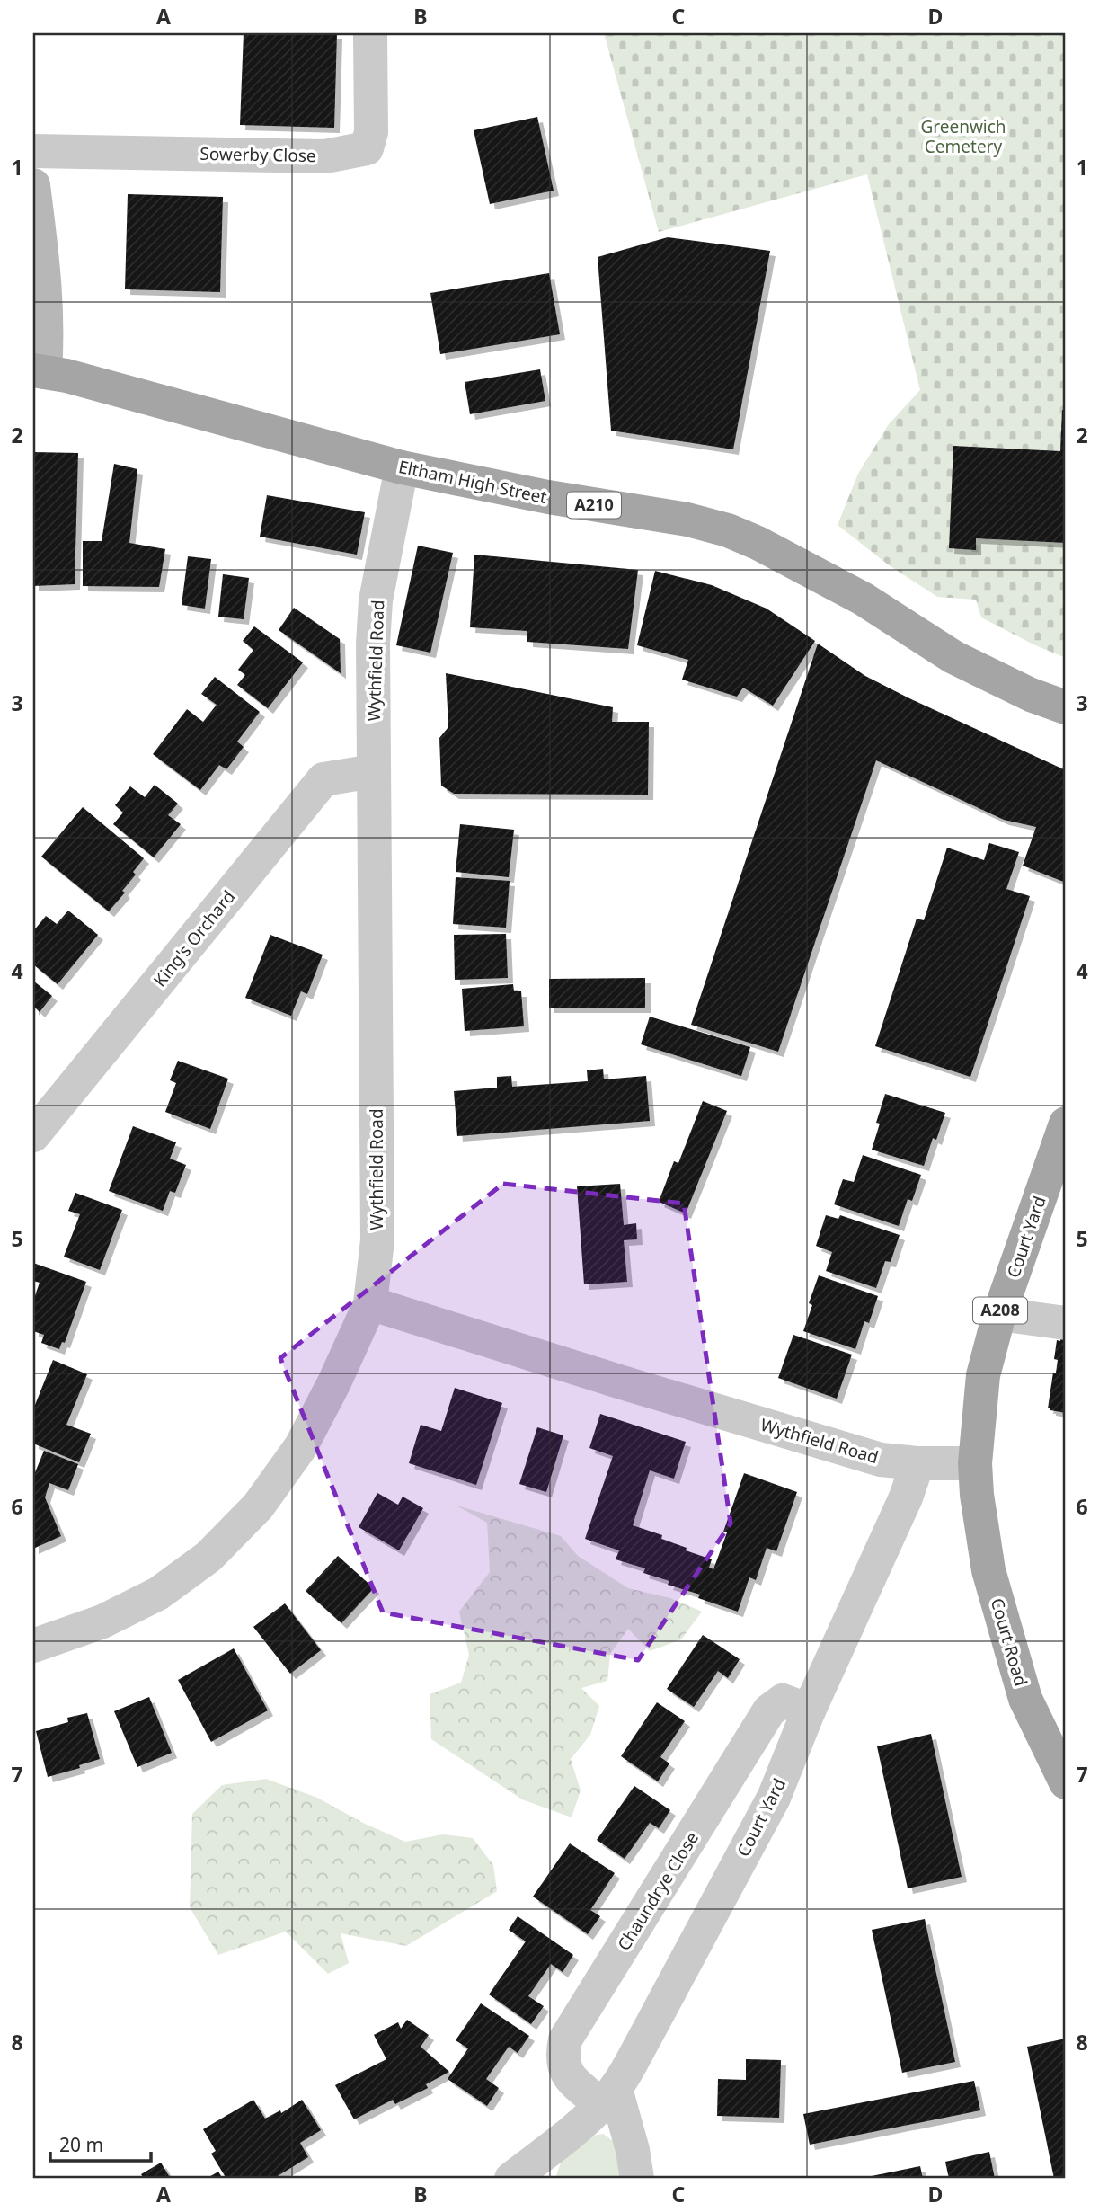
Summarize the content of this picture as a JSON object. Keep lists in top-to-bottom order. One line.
{"streets":{"main road":["Eltham High Street","A210","Court Yard","A208","Court Road"],"street":["Sowerby Close","Wythfield Road","King's Orchard","Chaundrye Close"]},"crossings":[["Eltham High Street","Wythfield Road"],["Wythfield Road","King's Orchard"],["Wythfield Road","Court Yard"],["Court Yard","Court Road"],["Court Yard","Chaundrye Close"]],"parks":["Greenwich Cemetery"],"scale_bar":"20 m","grid":{"columns":["A","B","C","D"],"rows":["1","2","3","4","5","6","7","8"]}}
